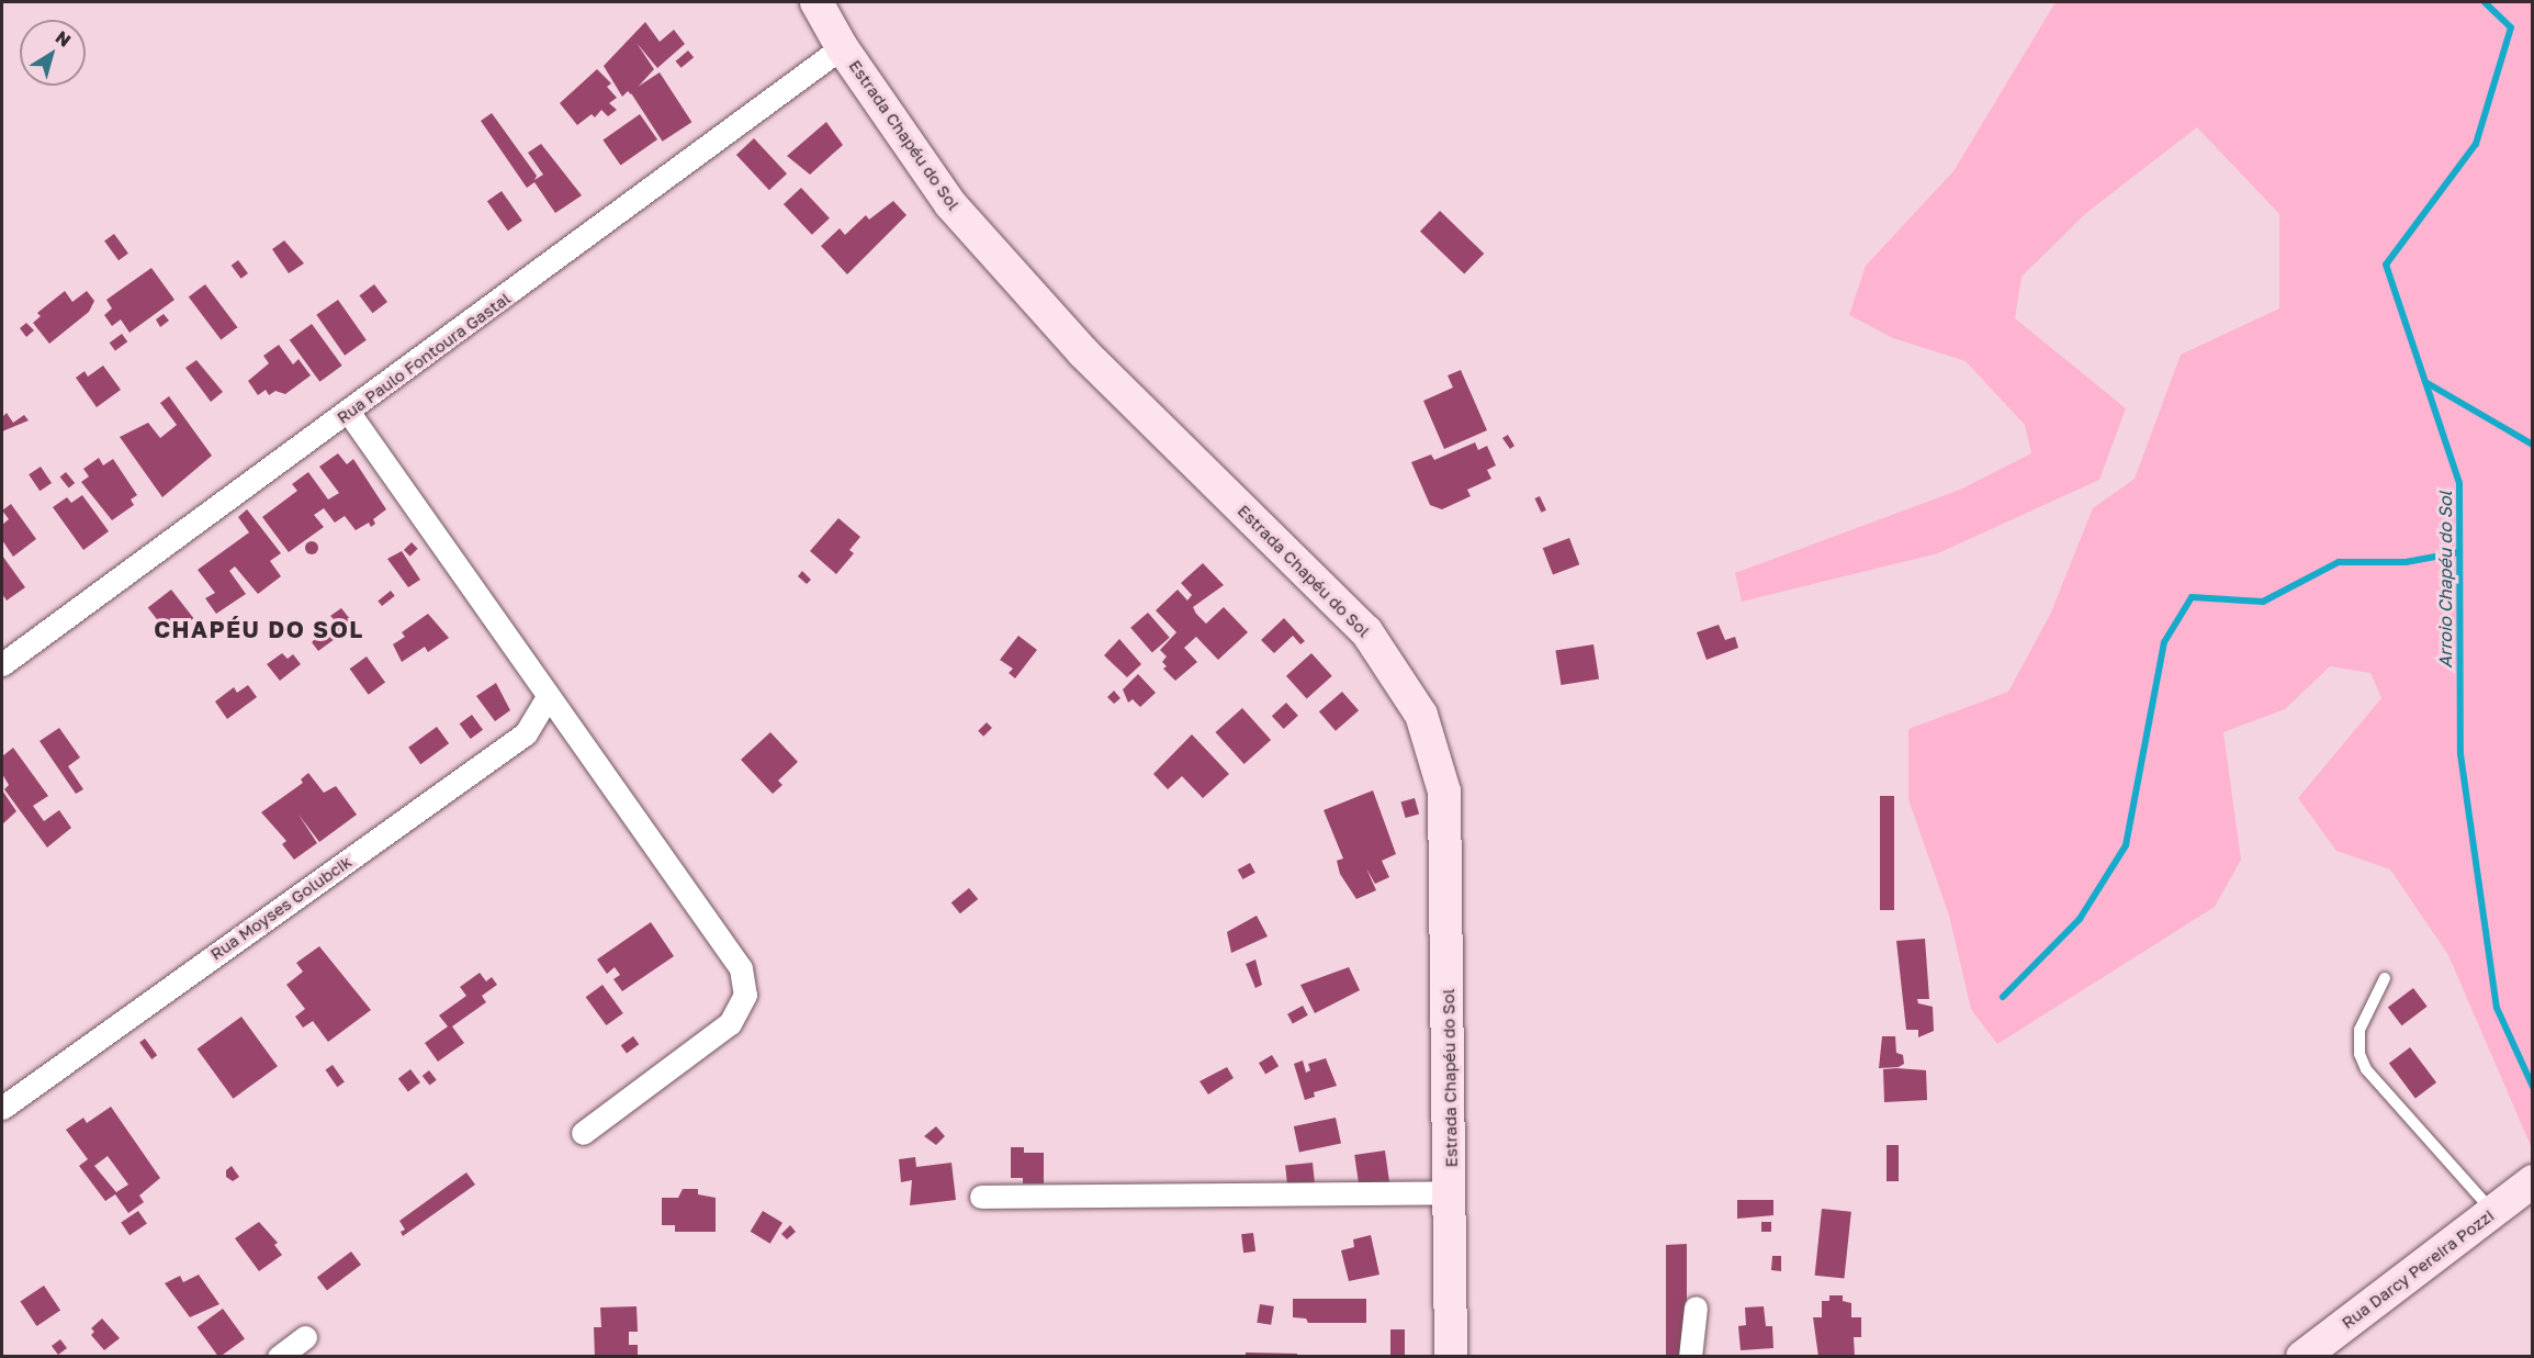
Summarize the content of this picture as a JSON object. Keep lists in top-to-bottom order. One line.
{"streets":{"main road":["Estrada Chapéu do Sol","Rua Darcy Pereira Pozzi"],"street":["Rua Paulo Fontoura Gastal","Rua Moyses Golubcik"]},"crossings":[["Estrada Chapéu do Sol","Rua Paulo Fontoura Gastal"]],"districts":["CHAPÉU DO SOL"],"water":["Arroio Chapéu do Sol"],"north":"top right"}
